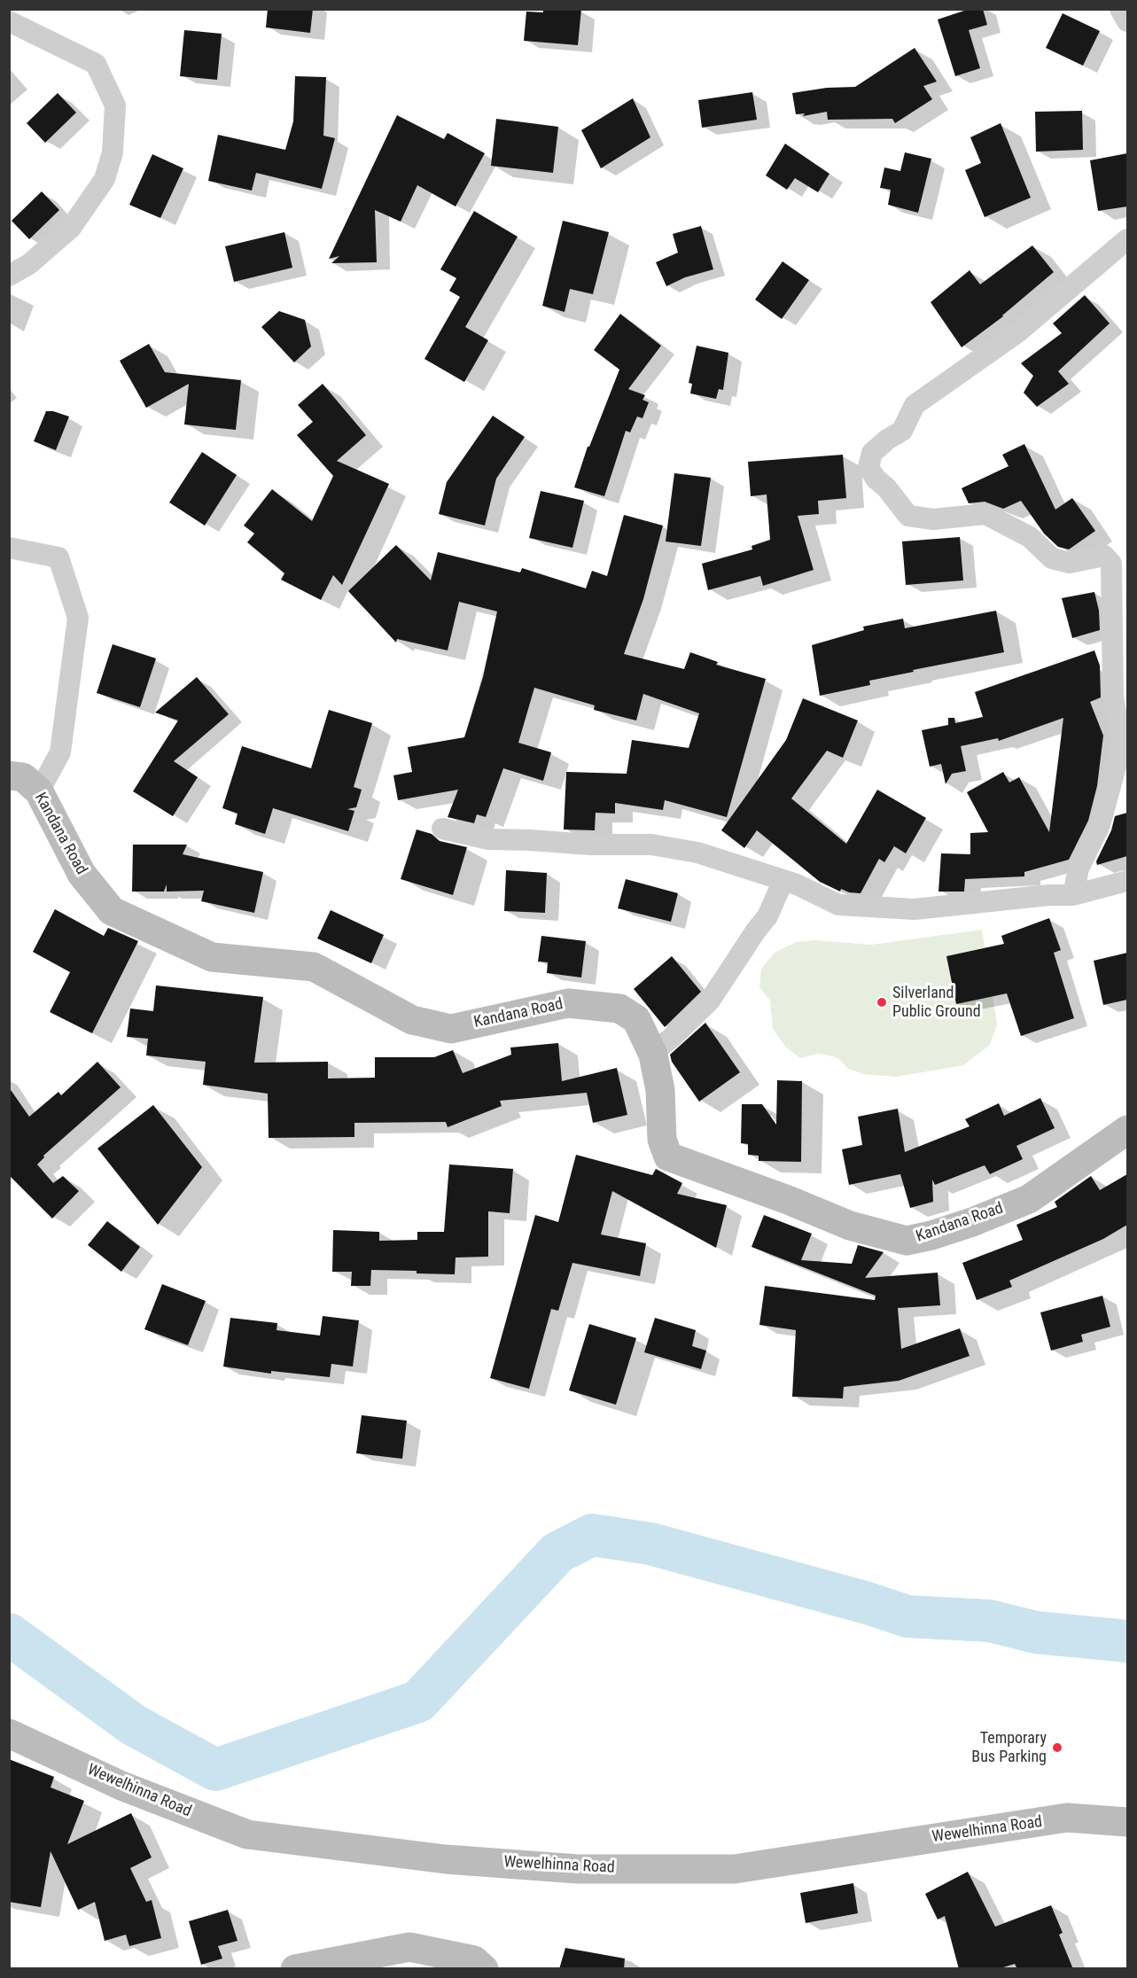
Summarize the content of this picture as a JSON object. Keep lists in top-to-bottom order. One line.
{"streets":{"street":["Kandana Road","Wewelhinna Road"]},"places":["Silverland Public Ground","Temporary Bus Parking"]}
